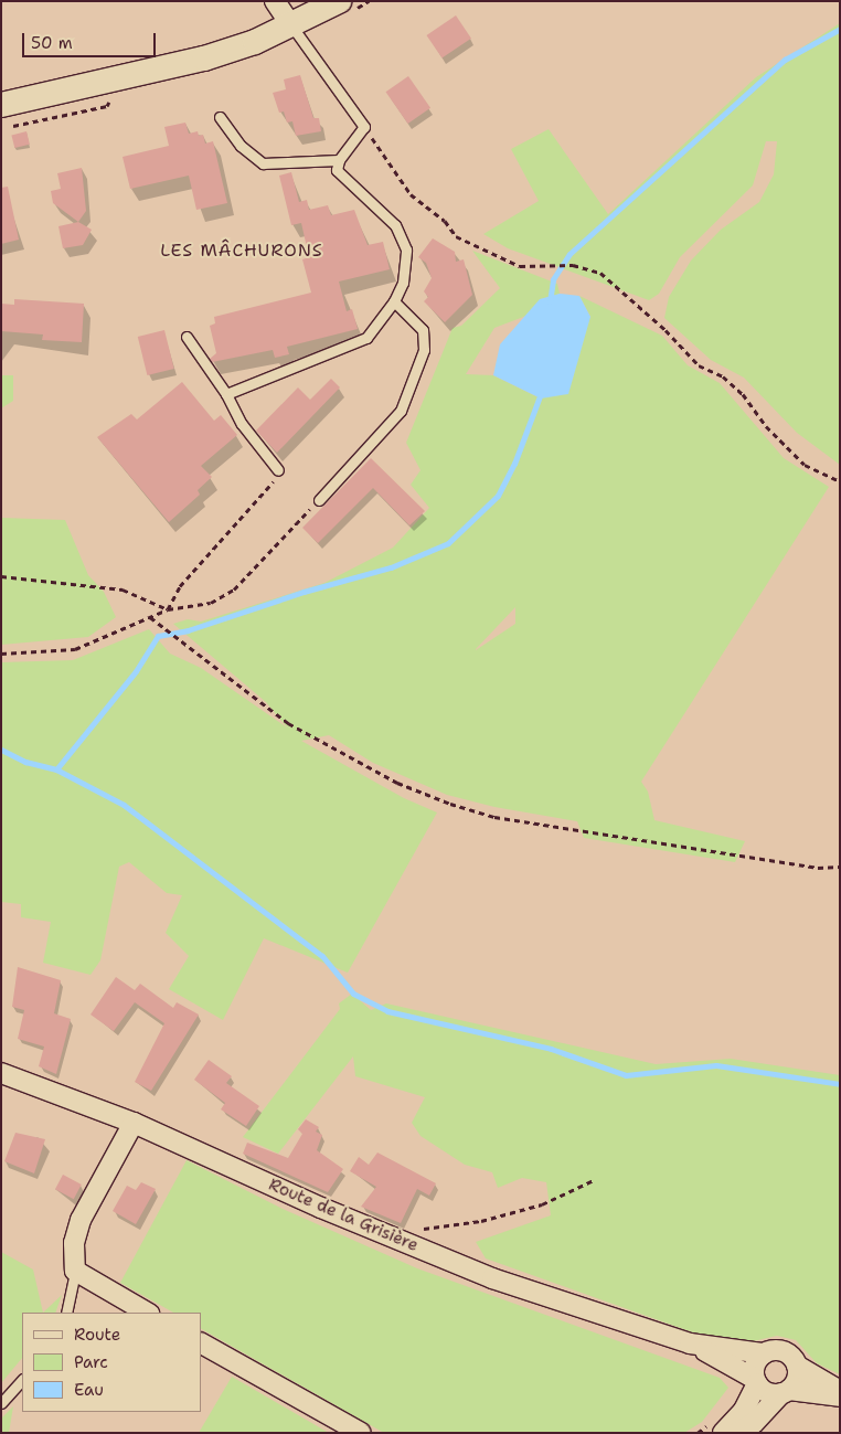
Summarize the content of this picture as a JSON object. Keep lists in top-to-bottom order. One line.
{"streets":{"street":["Route de la Grisière"]},"districts":["LES MÂCHURONS"],"legend":["Route","Parc","Eau"],"scale_bar":"50 m"}
